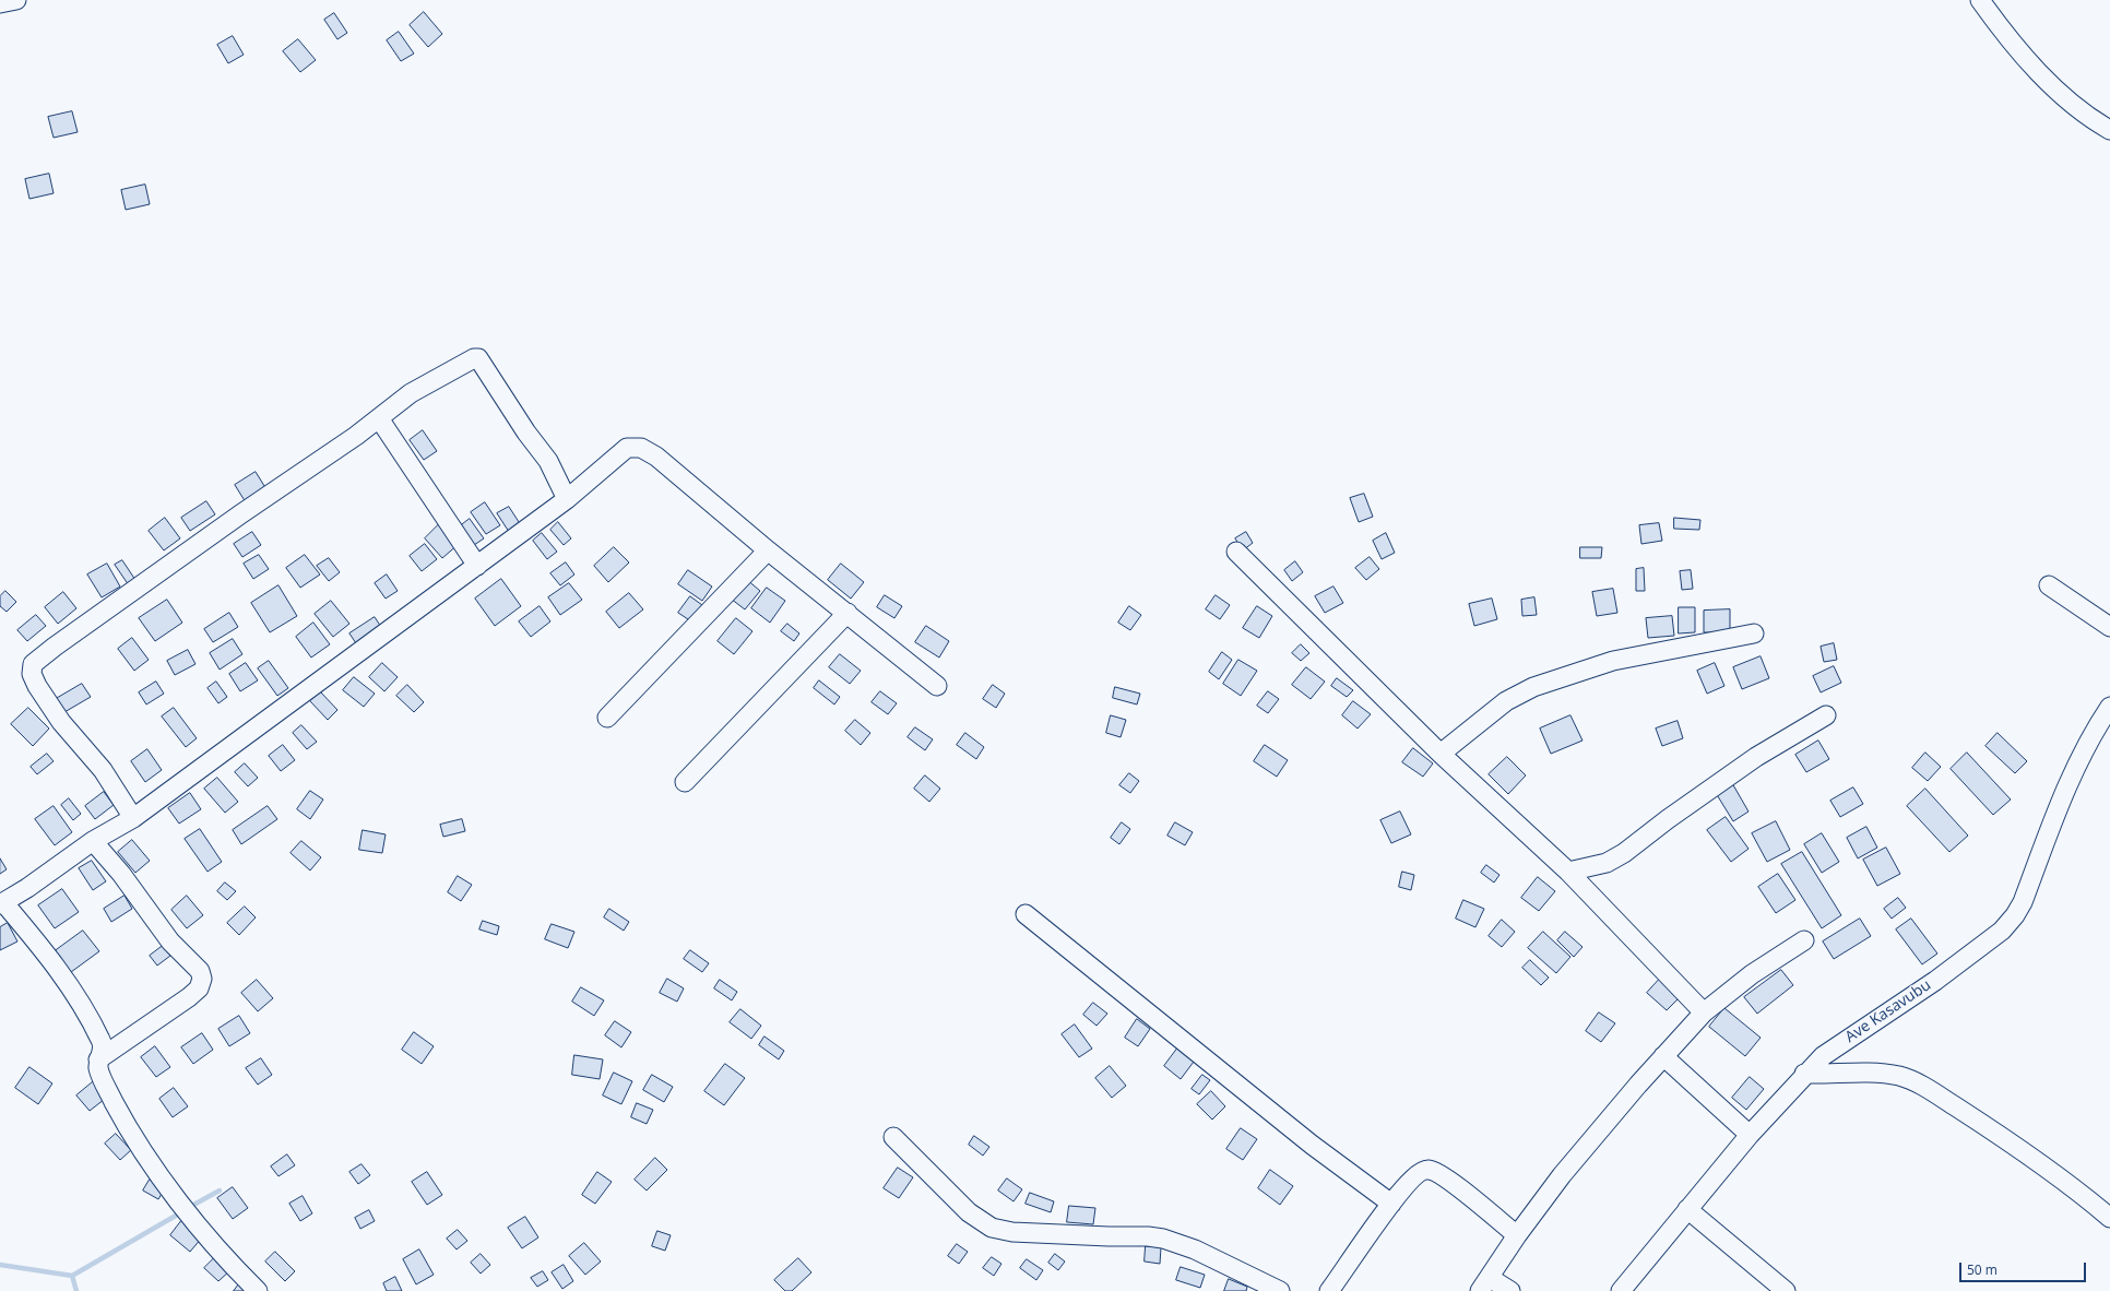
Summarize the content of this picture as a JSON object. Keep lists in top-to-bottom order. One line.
{"streets":{"street":["Ave Kasavubu"]},"scale_bar":"50 m"}
